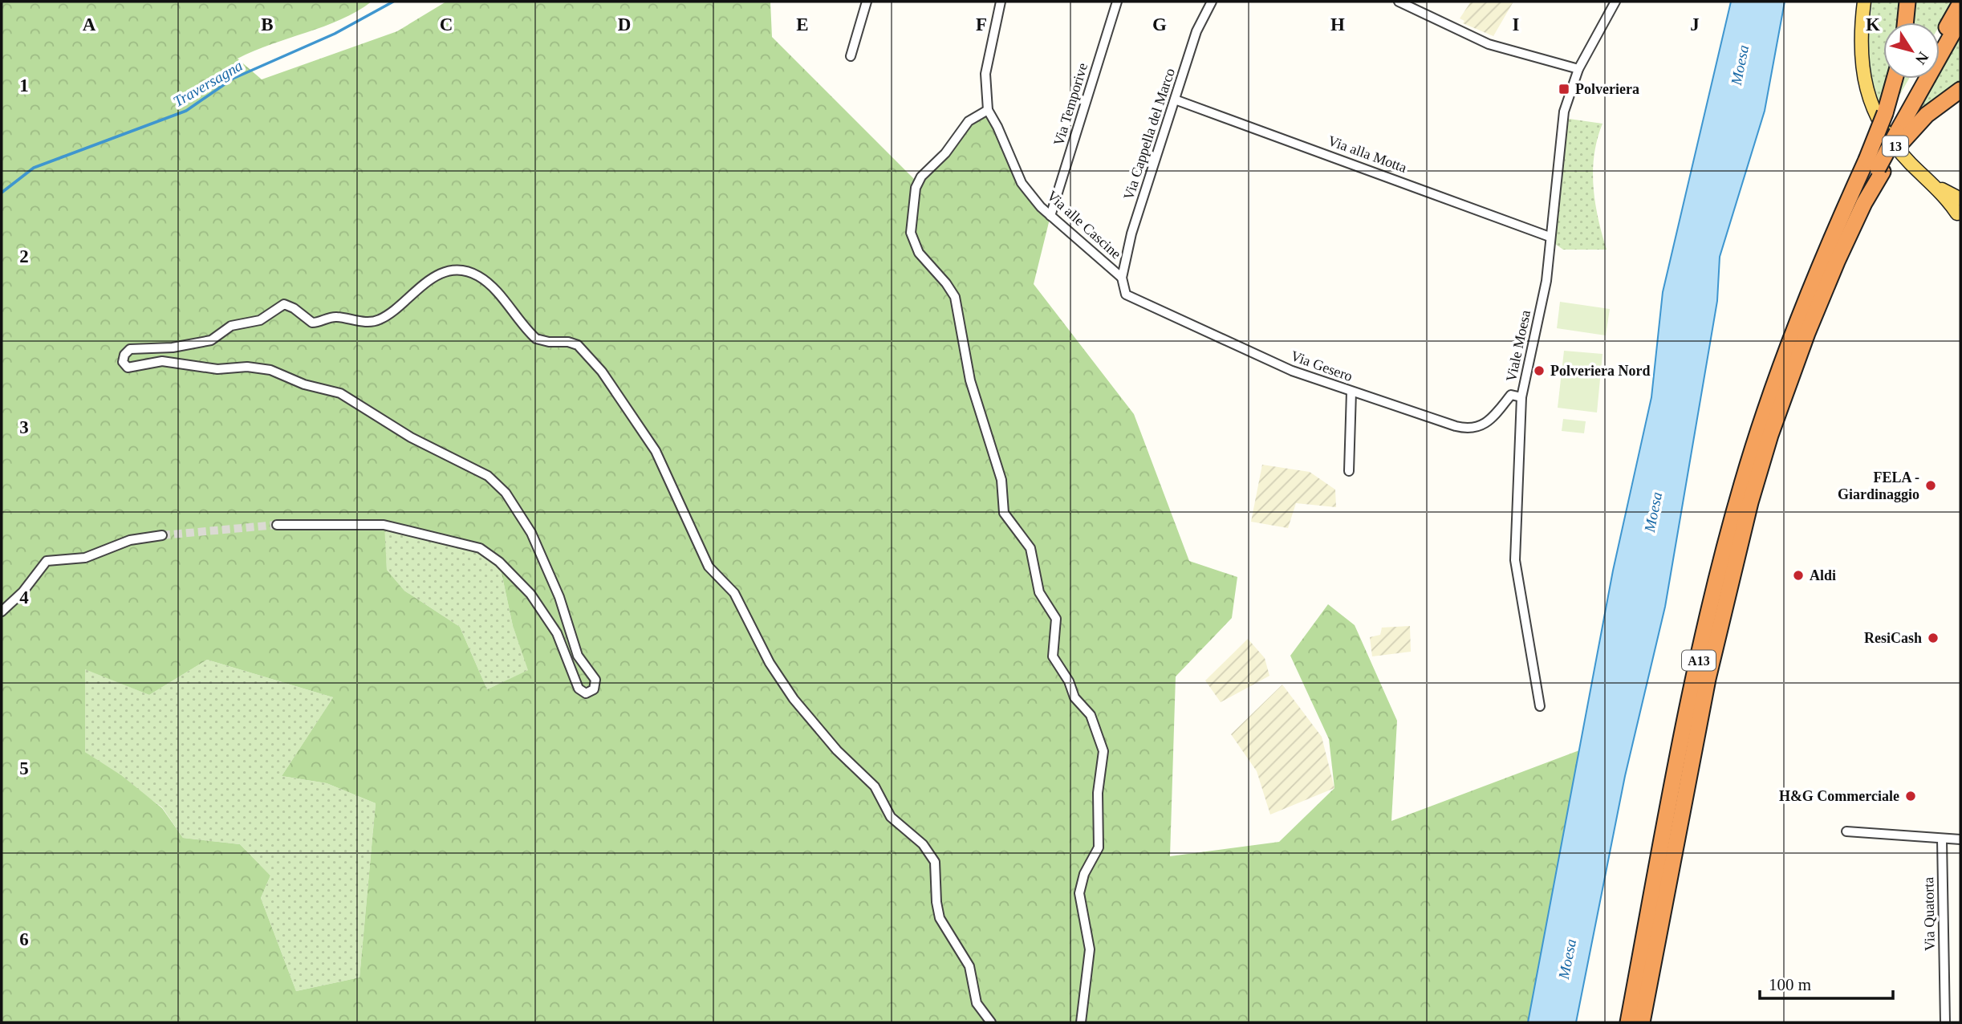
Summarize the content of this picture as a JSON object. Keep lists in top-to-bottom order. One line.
{"streets":{"highway":["A13"],"main road":["13"],"street":["Via Temporive","Via Cappella del Marco","Via alla Motta","Via alle Cascine","Viale Moesa","Via Gesero","Via Quatorta"]},"crossings":[["Via Temporive","Via alle Cascine"],["Via Cappella del Marco","Via alla Motta"],["Via Cappella del Marco","Via alle Cascine"],["Via Cappella del Marco","Via Gesero"],["Via alla Motta","Viale Moesa"],["Via alle Cascine","Via Gesero"],["Viale Moesa","Via Gesero"]],"water":["Moesa","Traversagna"],"places":{"transit":["Polveriera"],"other":["Polveriera Nord","FELA - Giardinaggio","Aldi","ResiCash","H&G Commerciale"]},"scale_bar":"100 m","north":"bottom right","grid":{"columns":["A","B","C","D","E","F","G","H","I","J","K"],"rows":["1","2","3","4","5","6"]}}
